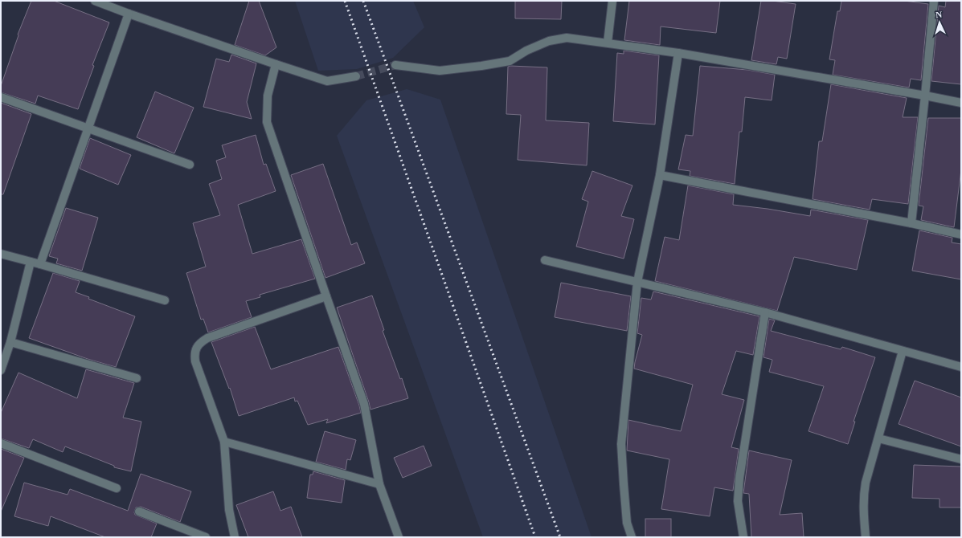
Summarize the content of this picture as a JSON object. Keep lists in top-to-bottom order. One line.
{"north":"top"}
